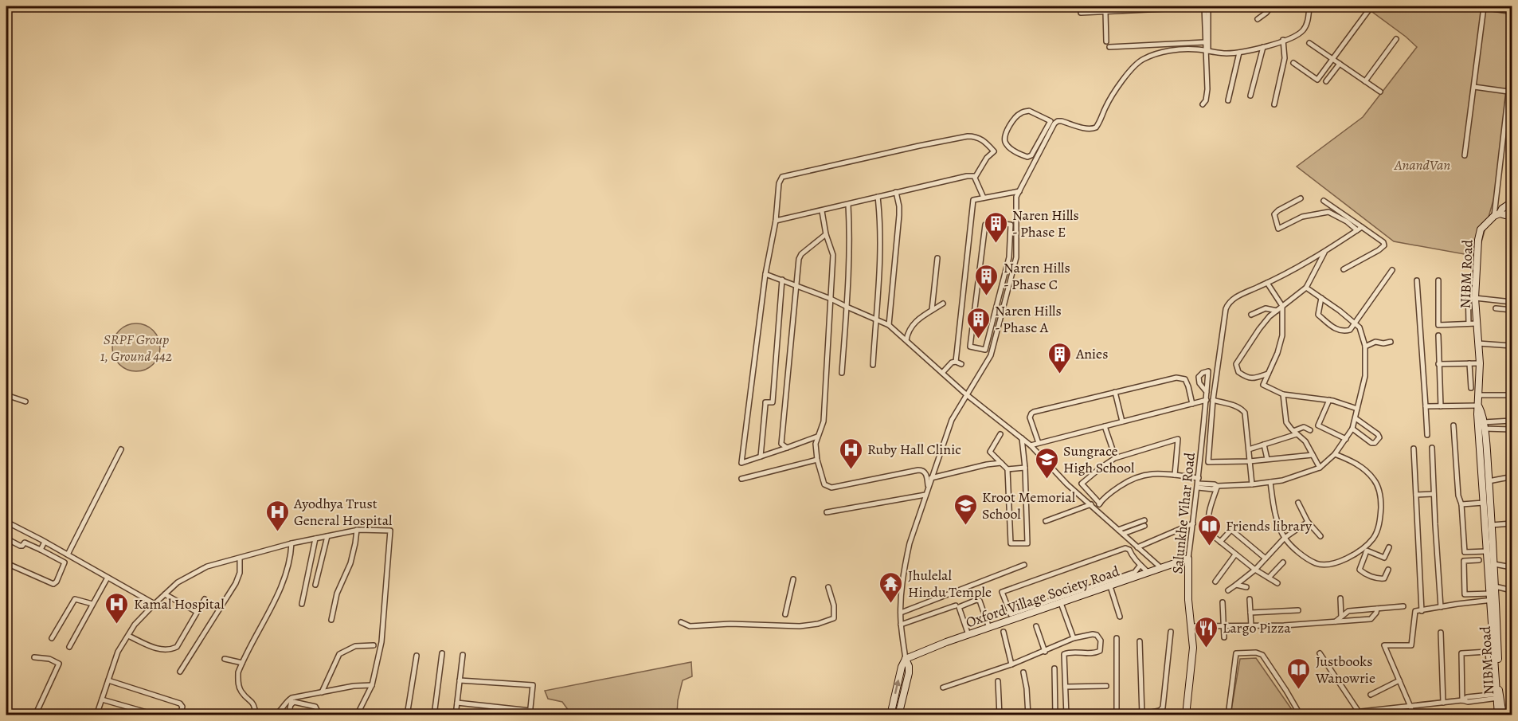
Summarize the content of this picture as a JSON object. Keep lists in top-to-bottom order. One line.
{"streets":{"street":["NIBM Road","Salunkhe Vihar Road","Oxford Village Society Road"]},"crossings":[["Salunkhe Vihar Road","Oxford Village Society Road"]],"parks":["AnandVan","SRPF Group 1, Ground 442"],"places":{"building":["Naren Hills - Phase E","Naren Hills - Phase C","Naren Hills - Phase A","Anies"],"hospital":["Ruby Hall Clinic","Ayodhya Trust General Hospital","Kamal Hospital"],"school or university":["Sungrace High School","Kroot Memorial School"],"library":["Friends library","Justbooks Wanowrie"],"temple":["Jhulelal Hindu Temple"],"restaurant":["Largo Pizza"]}}
